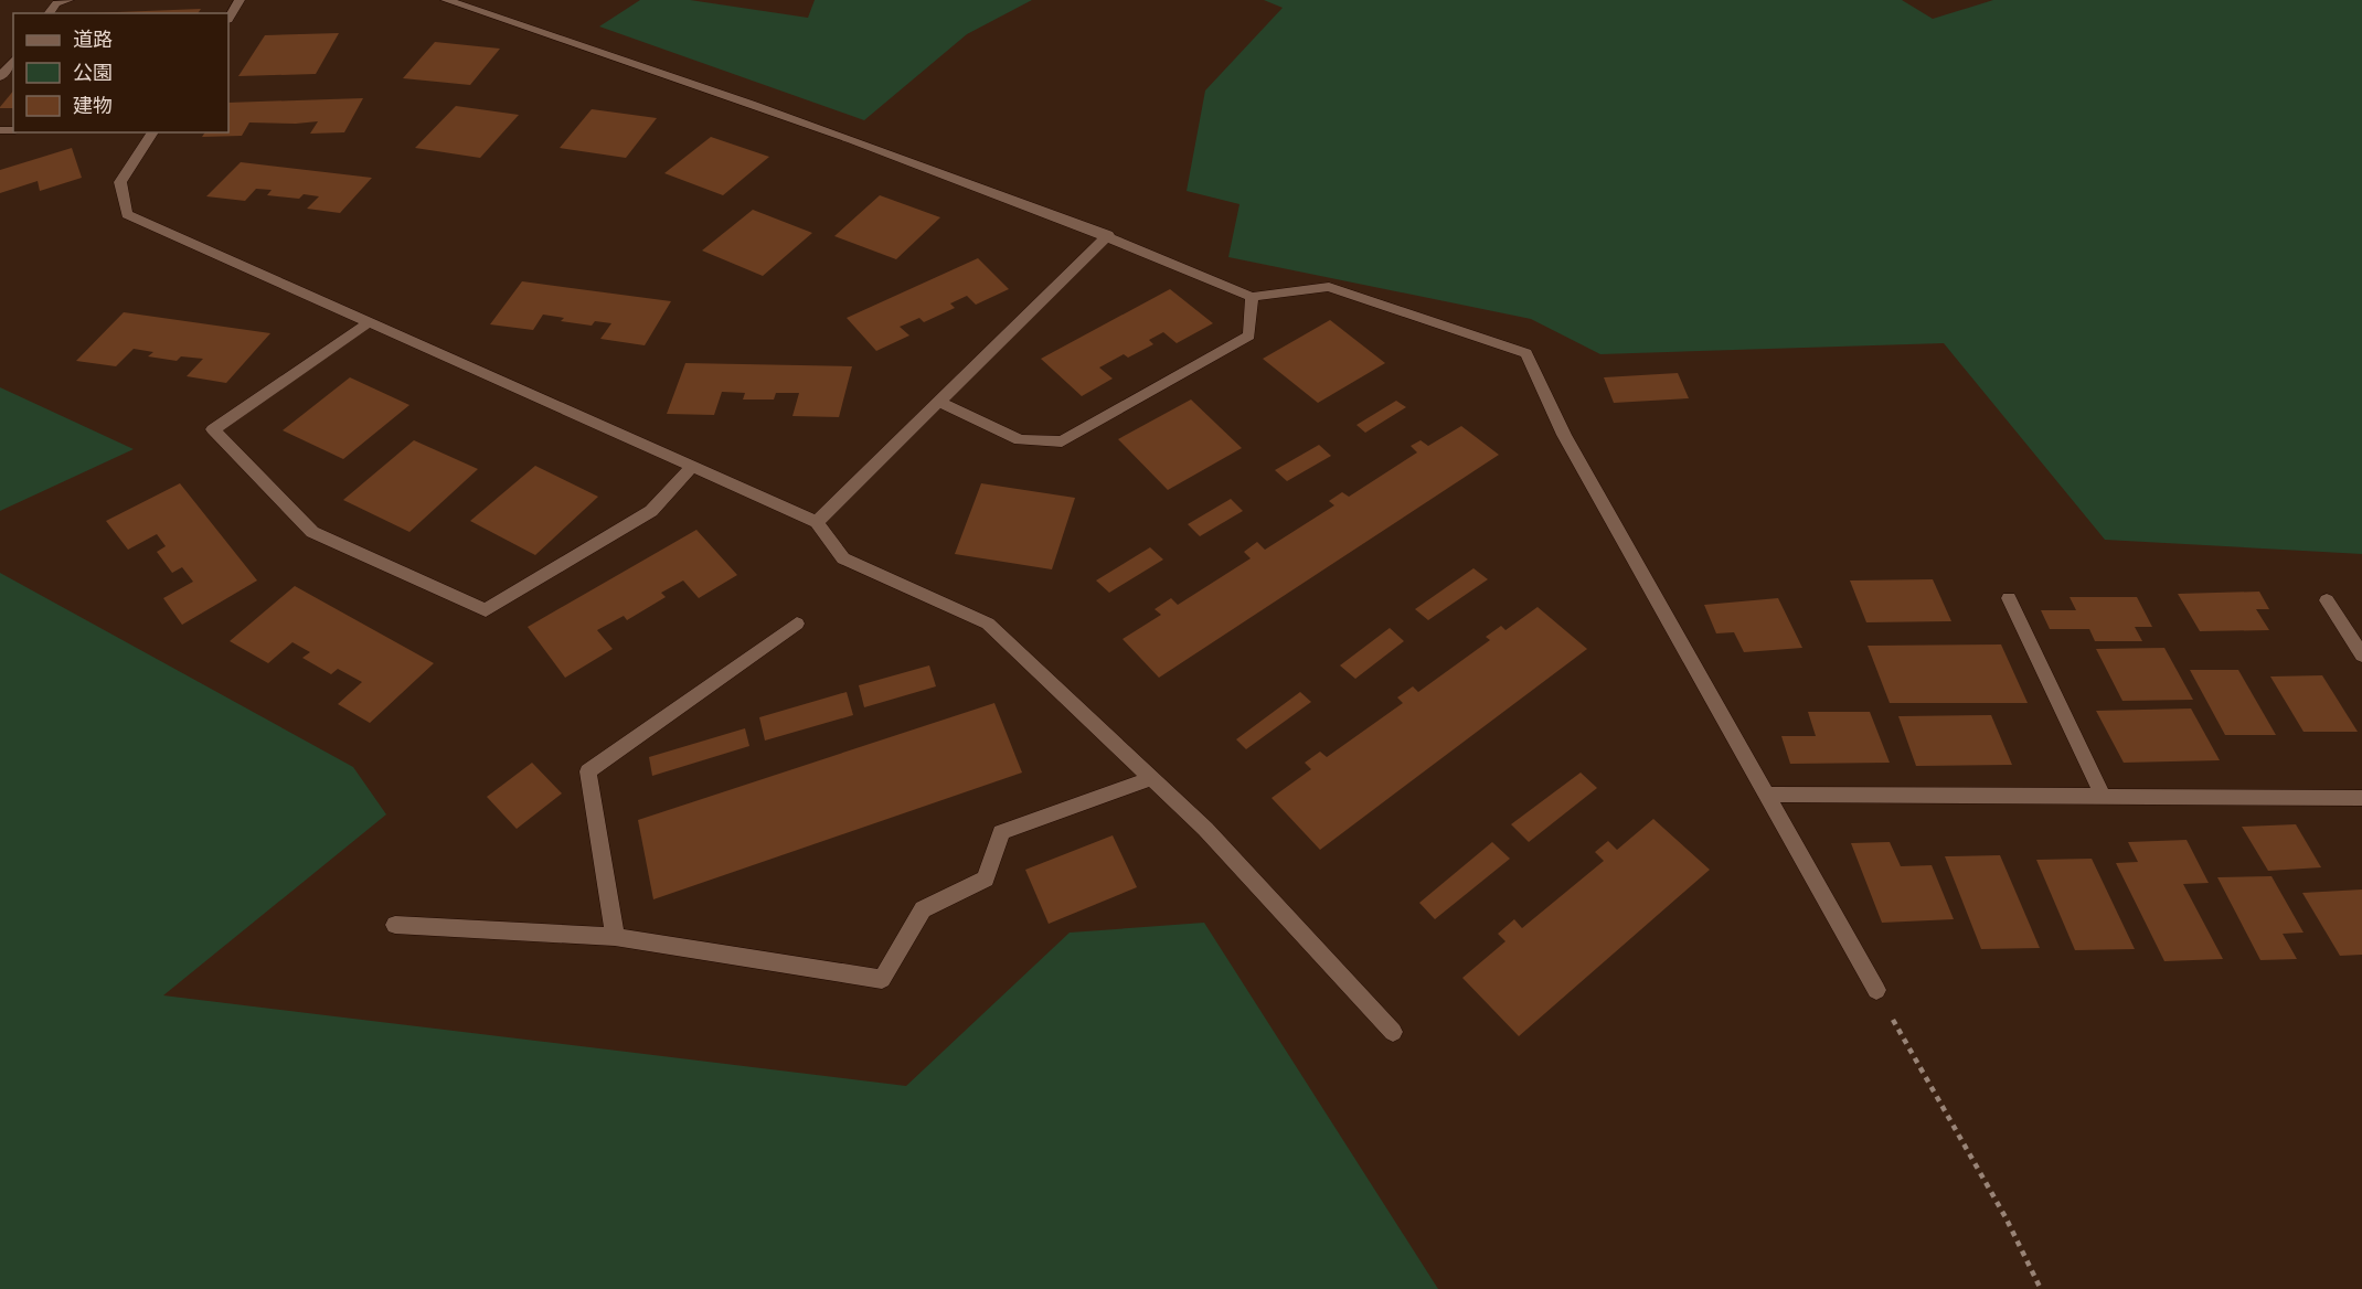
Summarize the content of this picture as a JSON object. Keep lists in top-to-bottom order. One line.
{"legend":["道路","公園","建物"]}
